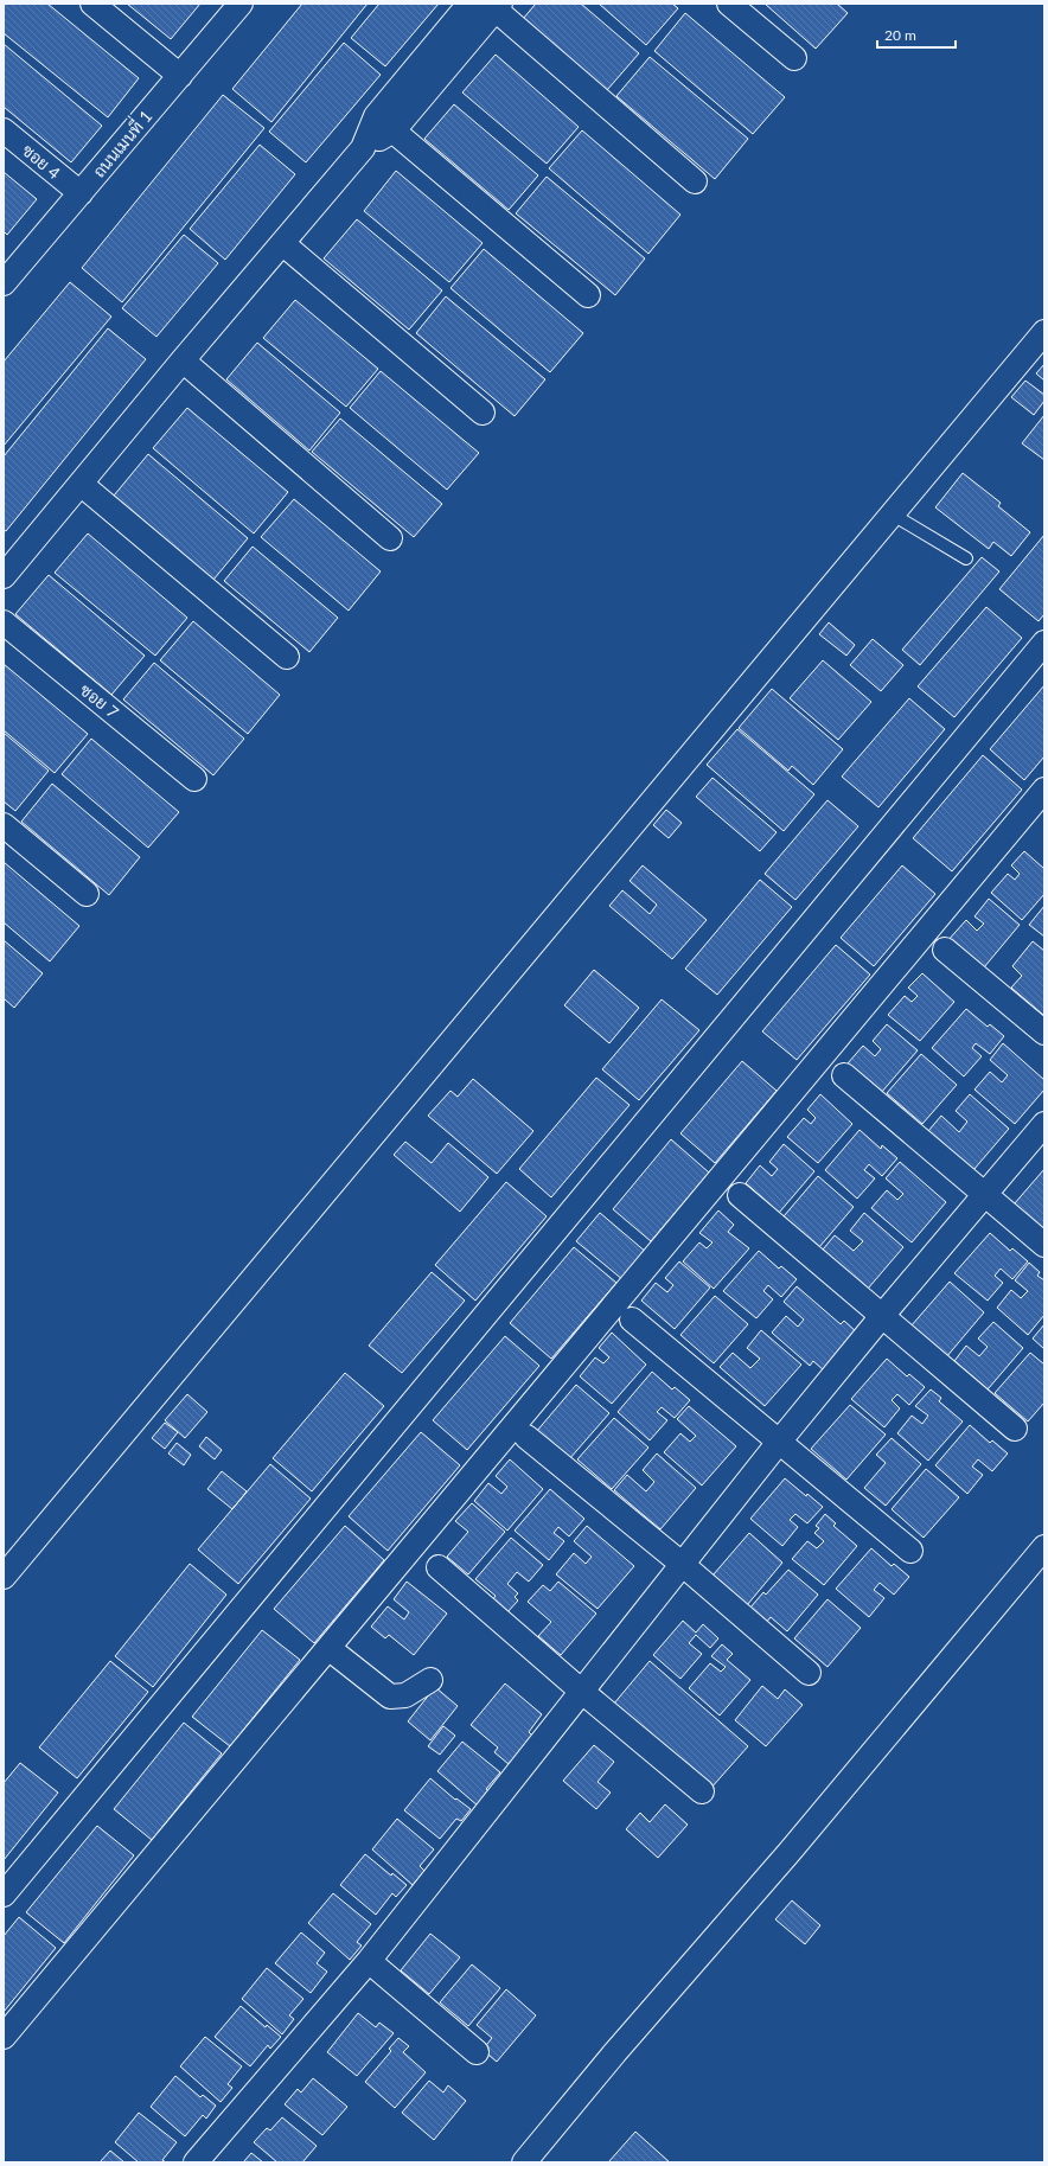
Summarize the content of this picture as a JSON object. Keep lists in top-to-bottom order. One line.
{"streets":{"street":["ถนนเมนที่ 1","ซอย 4","ซอย 7"]},"crossings":[["ถนนเมนที่ 1","ซอย 4"]],"scale_bar":"20 m"}
